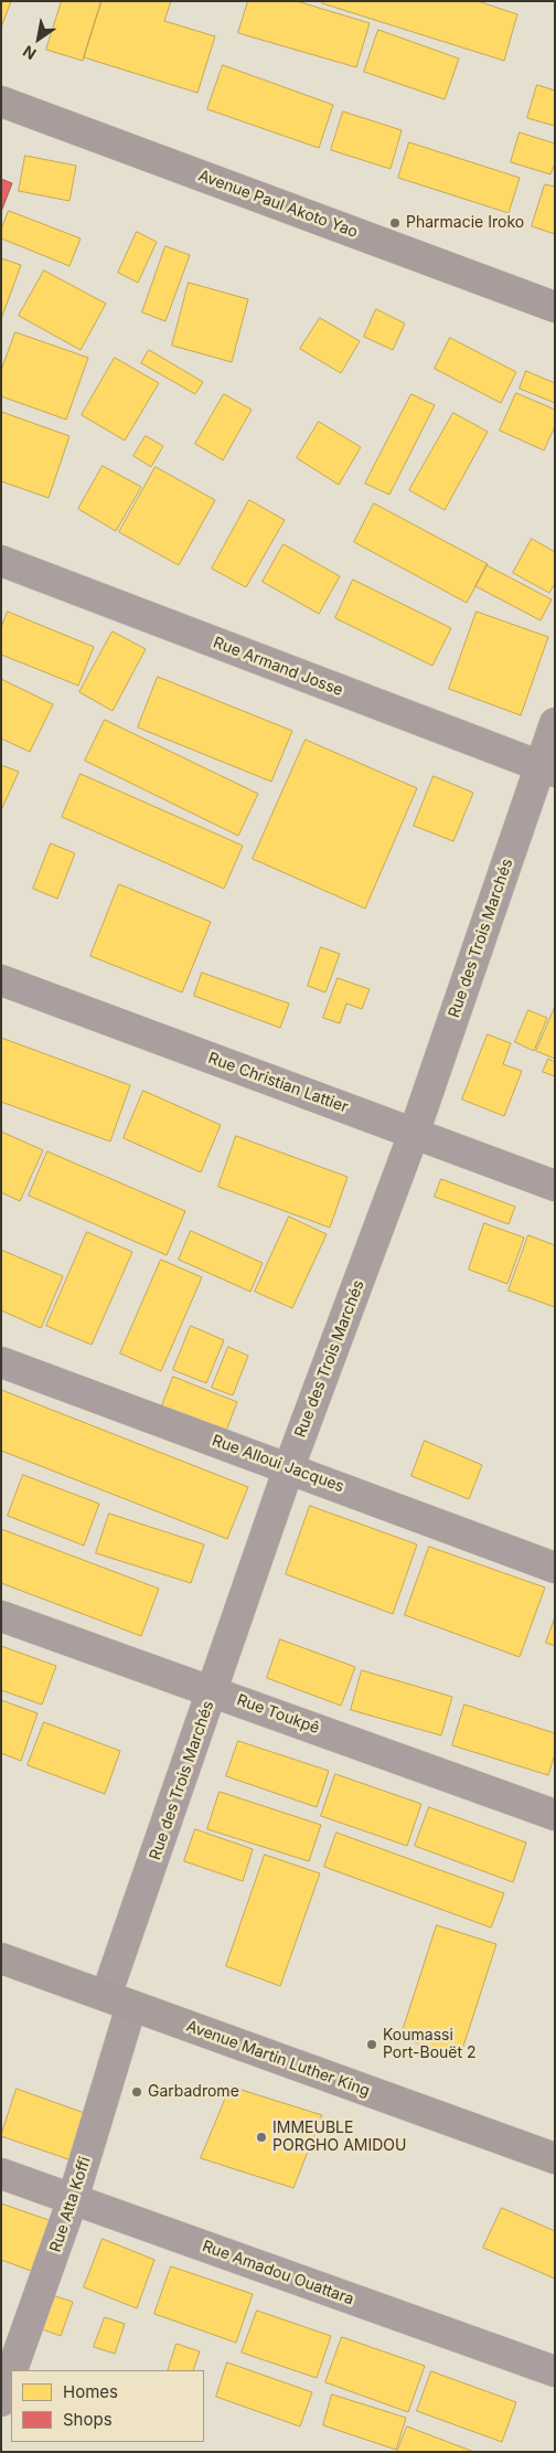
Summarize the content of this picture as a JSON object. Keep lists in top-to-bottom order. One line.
{"streets":{"street":["Avenue Paul Akoto Yao","Rue Armand Josse","Rue des Trois Marchés","Rue Christian Lattier","Rue Alloui Jacques","Rue Toukpê","Avenue Martin Luther King","Rue Atta Koffi","Rue Amadou Ouattara"]},"crossings":[["Rue Armand Josse","Rue des Trois Marchés"],["Rue des Trois Marchés","Rue Christian Lattier"],["Rue des Trois Marchés","Rue Alloui Jacques"],["Rue des Trois Marchés","Rue Toukpê"],["Rue des Trois Marchés","Avenue Martin Luther King"],["Rue des Trois Marchés","Rue Atta Koffi"],["Avenue Martin Luther King","Rue Atta Koffi"],["Rue Atta Koffi","Rue Amadou Ouattara"]],"places":["Pharmacie Iroko","Koumassi Port-Bouët 2","Garbadrome","IMMEUBLE PORGHO AMIDOU"],"legend":["Homes","Shops"],"north":"bottom left"}
